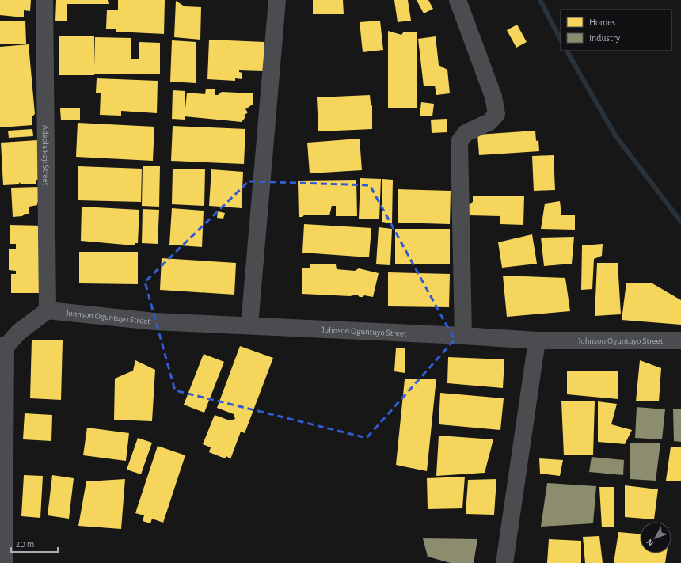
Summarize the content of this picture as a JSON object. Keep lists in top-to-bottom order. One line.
{"streets":{"street":["Adeola Raji Street","Johnson Oguntuyo Street"]},"crossings":[["Adeola Raji Street","Johnson Oguntuyo Street"]],"legend":["Homes","Industry"],"scale_bar":"20 m","north":"bottom left"}
